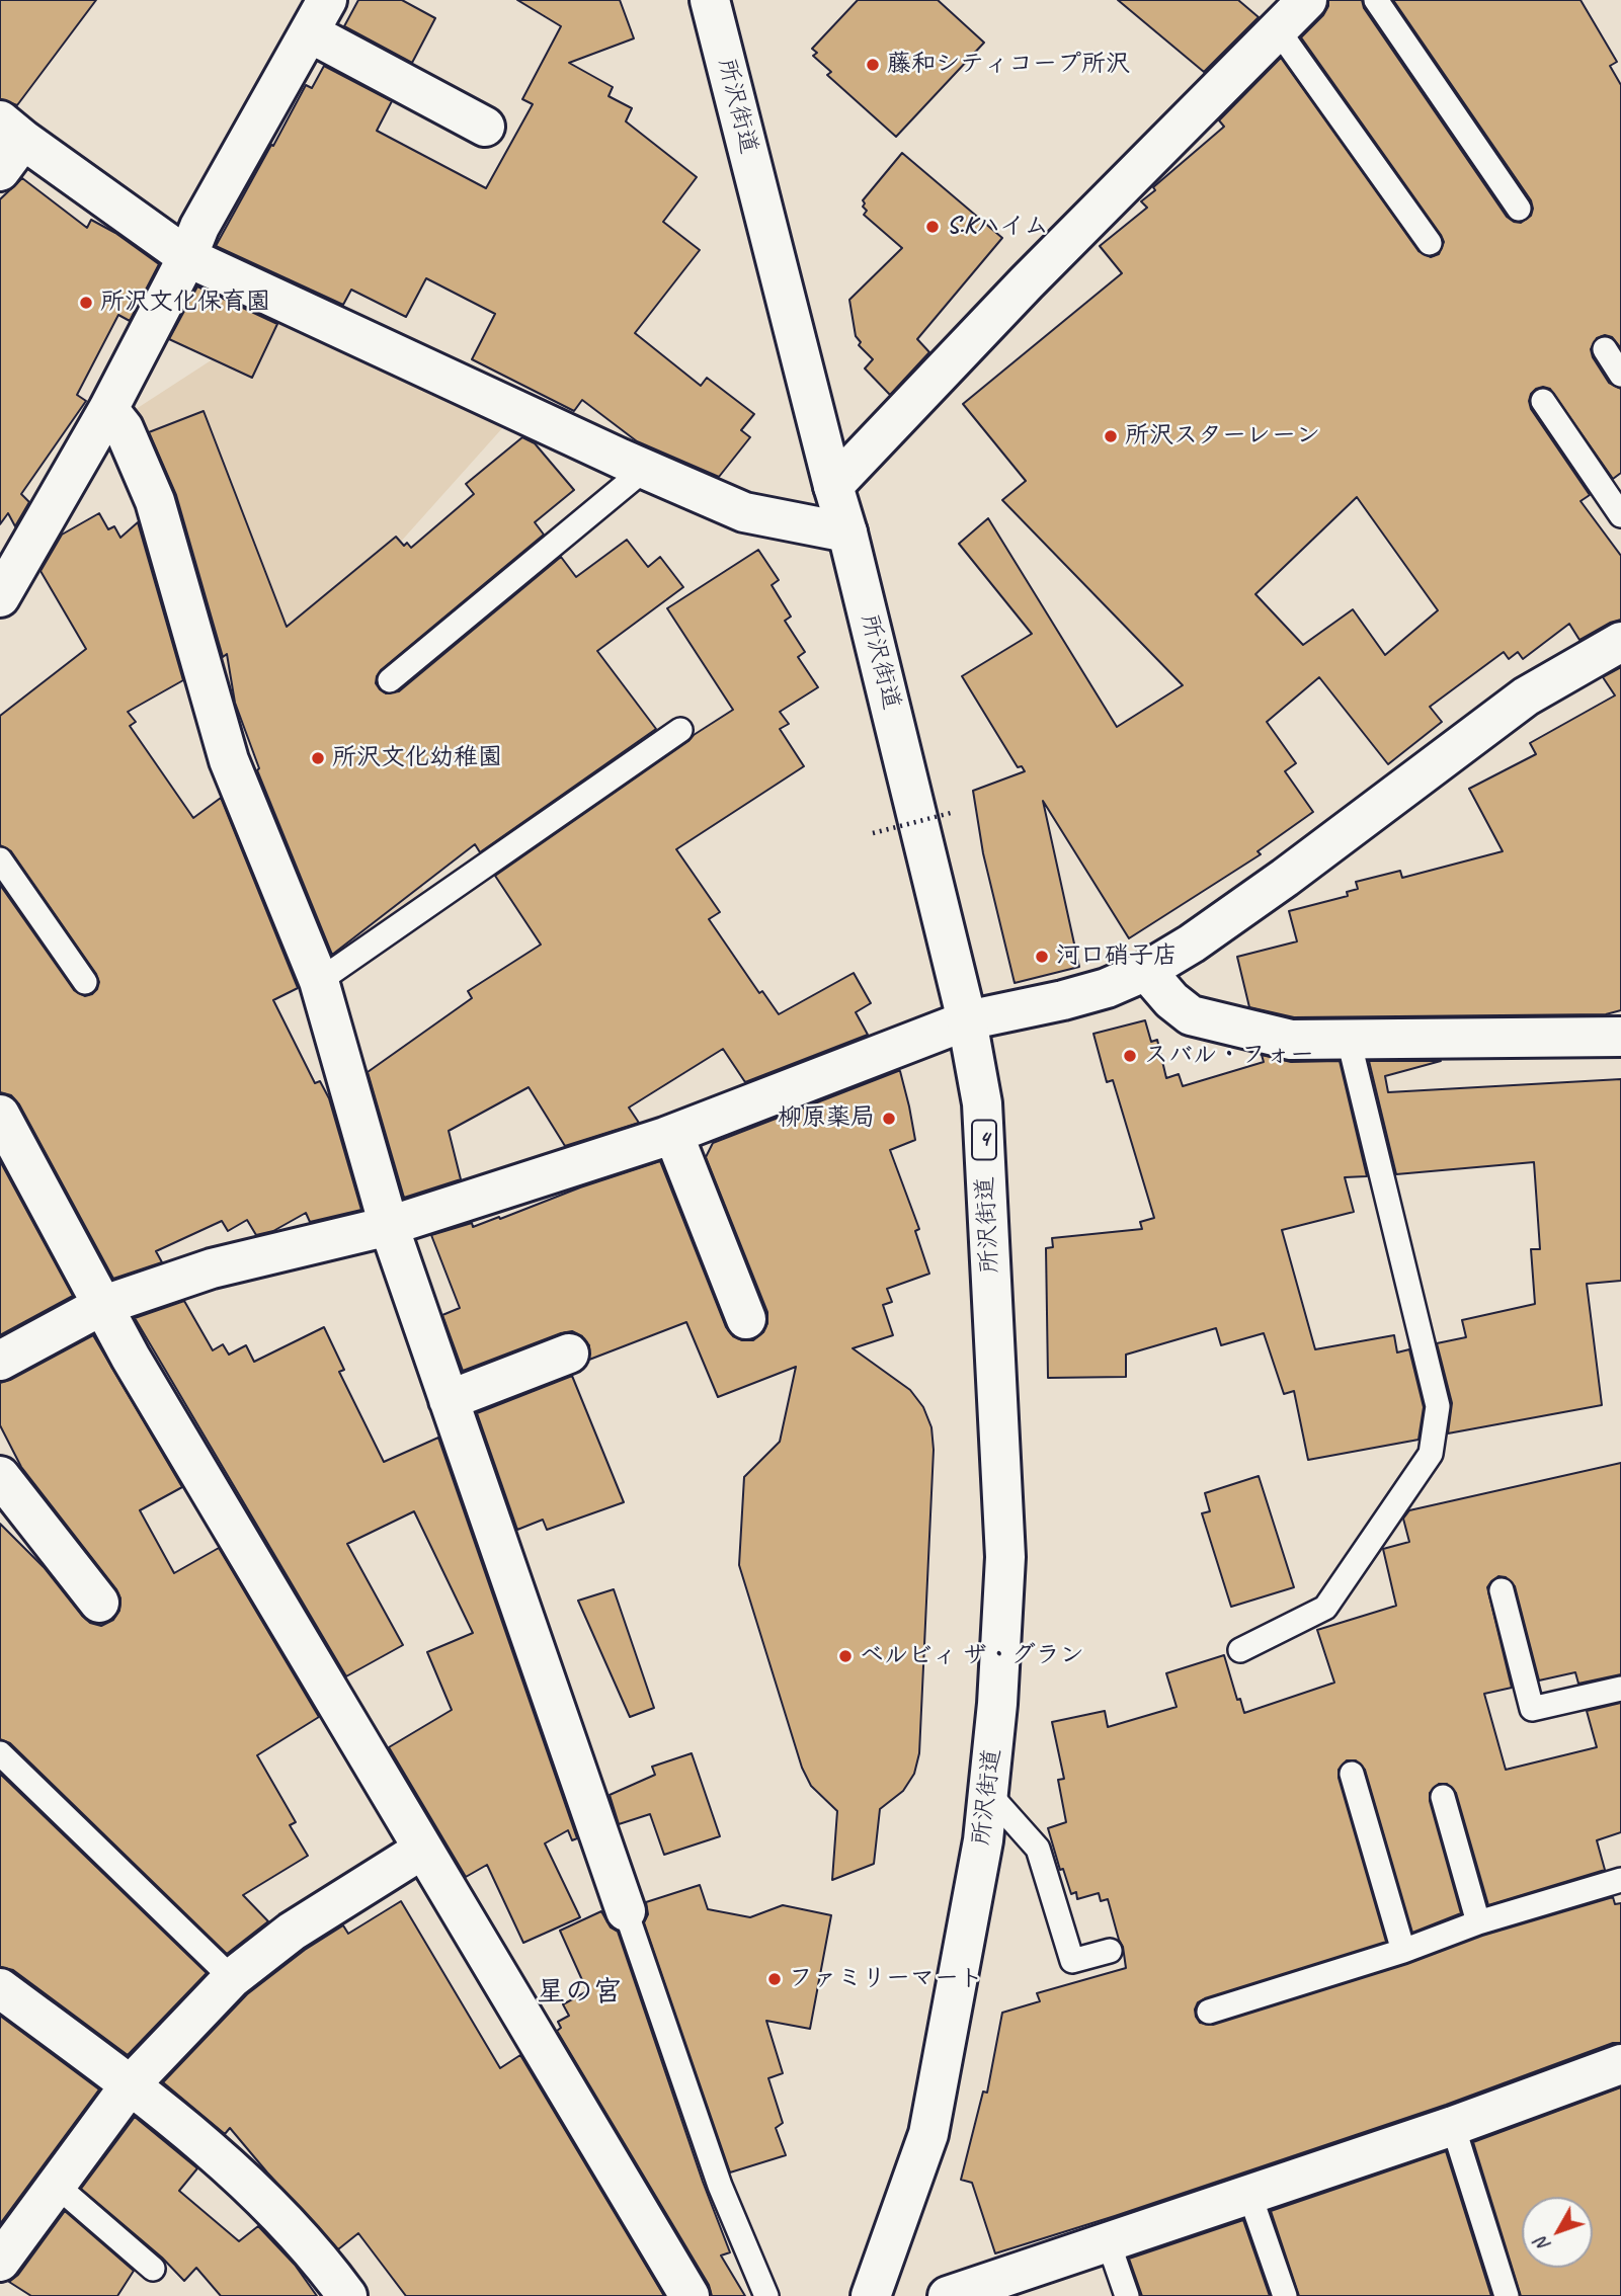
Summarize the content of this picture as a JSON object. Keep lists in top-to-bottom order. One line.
{"streets":{"street":["所沢街道","4"]},"districts":["星の宮"],"places":["藤和シティコープ所沢","S.Kハイム","所沢文化保育園","所沢スターレーン","所沢文化幼稚園","河口硝子店","スバル・フォー","柳原薬局","ベルビィ ザ・グラン","ファミリーマート"],"north":"bottom left"}
